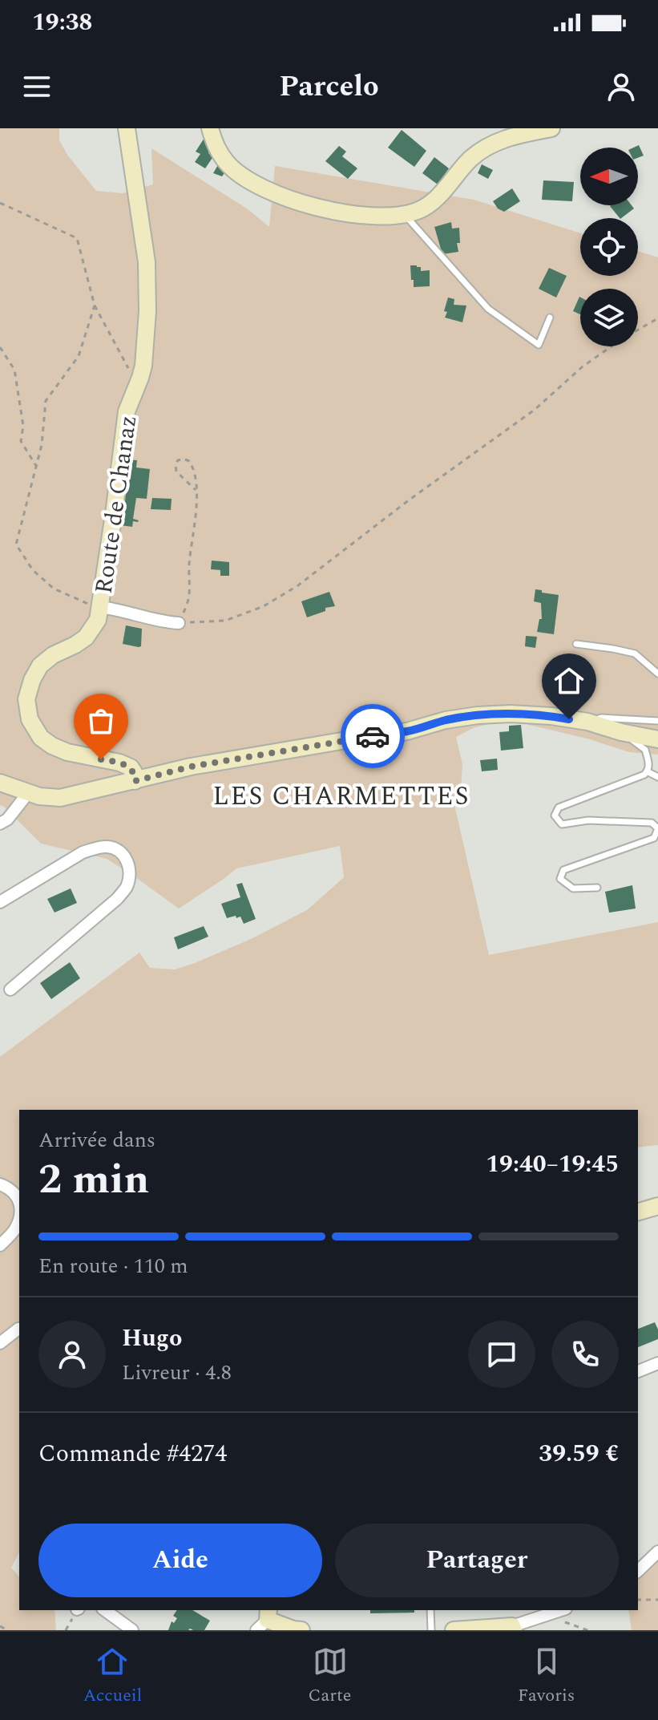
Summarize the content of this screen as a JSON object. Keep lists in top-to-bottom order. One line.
{"streets":{"street":["Route de Chanaz"]},"districts":["LES CHARMETTES"],"north":"left","page":{"status":"19:38","header":"Parcelo","heading":["2 min","Arrivée dans","19:40–19:45"],"panel":["Hugo","Livreur · 4.8","Commande #4274","39.59 €"],"bar":"En route · 110 m","buttons":["Aide","Partager"],"tabs":["Accueil","Carte","Favoris"]}}
